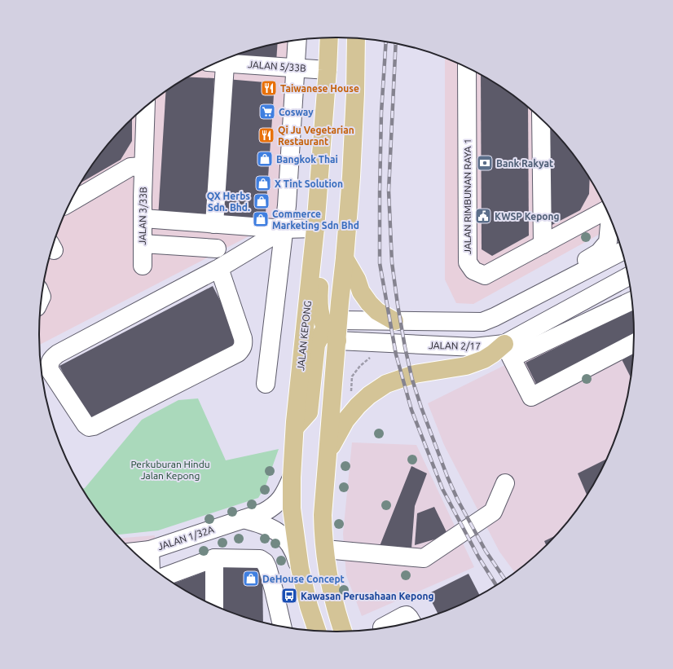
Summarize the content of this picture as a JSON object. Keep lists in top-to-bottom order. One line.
{"streets":{"main road":["JALAN KEPONG"],"street":["JALAN 5/33B","JALAN RIMBUNAN RAYA 1","JALAN 3/33B","JALAN 2/17","JALAN 1/32A"]},"crossings":[["JALAN 5/33B","JALAN KEPONG"],["JALAN KEPONG","JALAN 1/32A"]],"parks":["Perkuburan Hindu Jalan Kepong"],"places":{"restaurant":["Taiwanese House","Qi Ju Vegetarian Restaurant"],"supermarket":["Cosway"],"shop":["Bangkok Thai","X Tint Solution","QX Herbs Sdn. Bhd.","Commerce Marketing Sdn Bhd","DeHouse Concept"],"bank":["Bank Rakyat"],"public building":["KWSP Kepong"],"bus stop":["Kawasan Perusahaan Kepong"]}}
